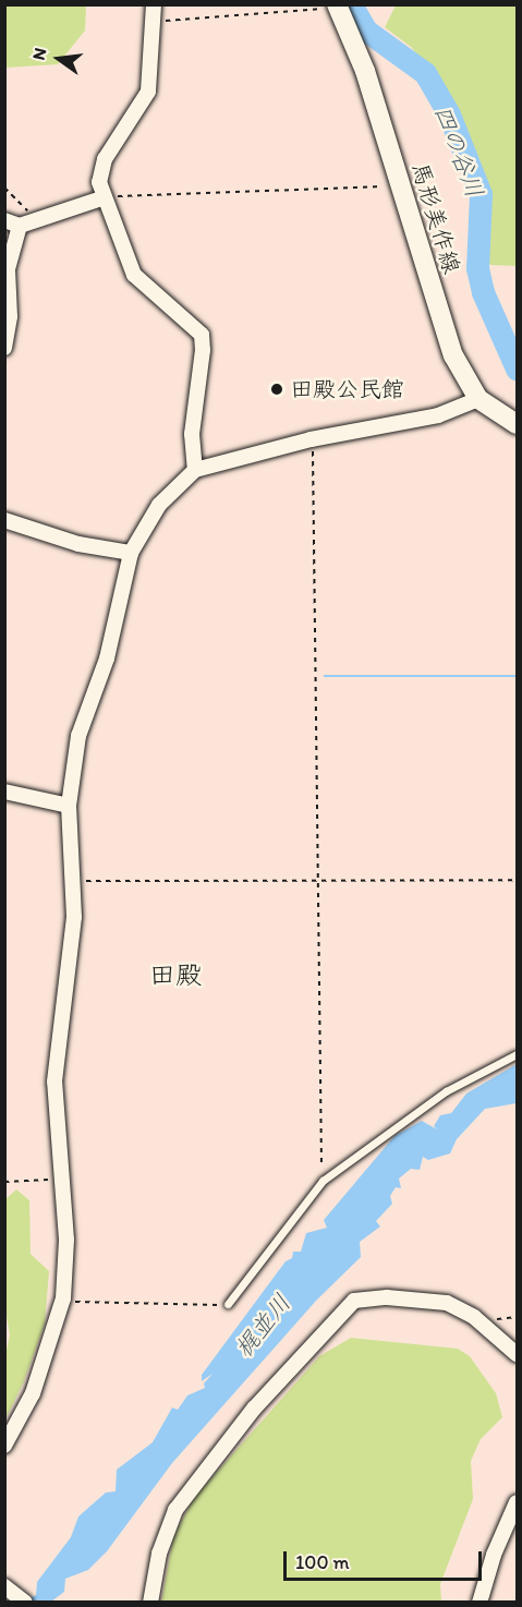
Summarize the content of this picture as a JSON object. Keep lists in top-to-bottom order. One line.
{"streets":{"main road":["馬形美作線"]},"districts":["田殿"],"water":["四の谷川","梶並川"],"places":["田殿公民館"],"scale_bar":"100 m","north":"left"}
